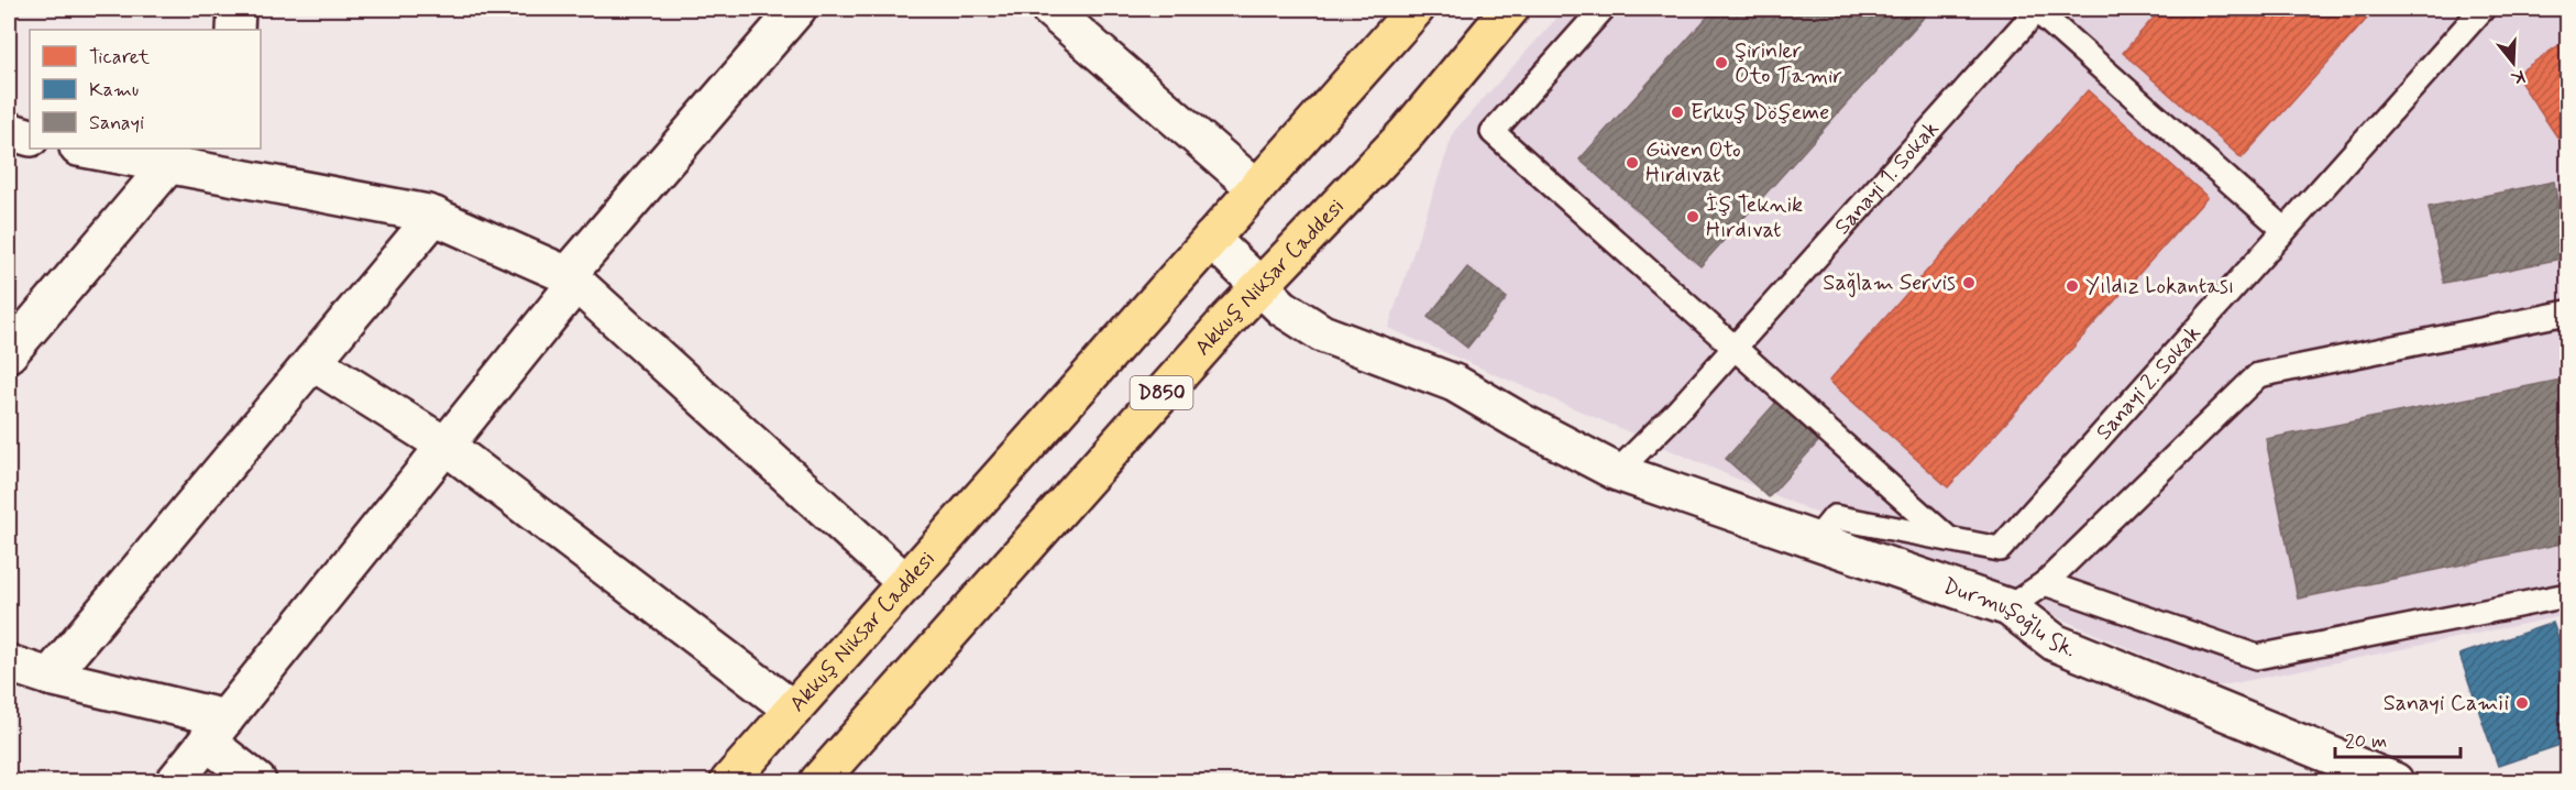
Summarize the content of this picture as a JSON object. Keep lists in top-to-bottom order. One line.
{"streets":{"main road":["Akkuş Niksar Caddesi","D850"],"street":["Durmuşoğlu Sk."],"lane":["Sanayi 1. Sokak","Sanayi 2. Sokak"]},"crossings":[["Sanayi 1. Sokak","Durmuşoğlu Sk."],["Akkuş Niksar Caddesi","Durmuşoğlu Sk."],["Sanayi 2. Sokak","Durmuşoğlu Sk."]],"places":["Şirinler Oto Tamir","Erkuş Döşeme","Güven Oto Hırdıvat","İş Teknik Hırdıvat","Sağlam Servis","Yıldız Lokantası","Sanayi Camii"],"legend":["Ticaret","Kamu","Sanayi"],"scale_bar":"20 m","north":"bottom"}
